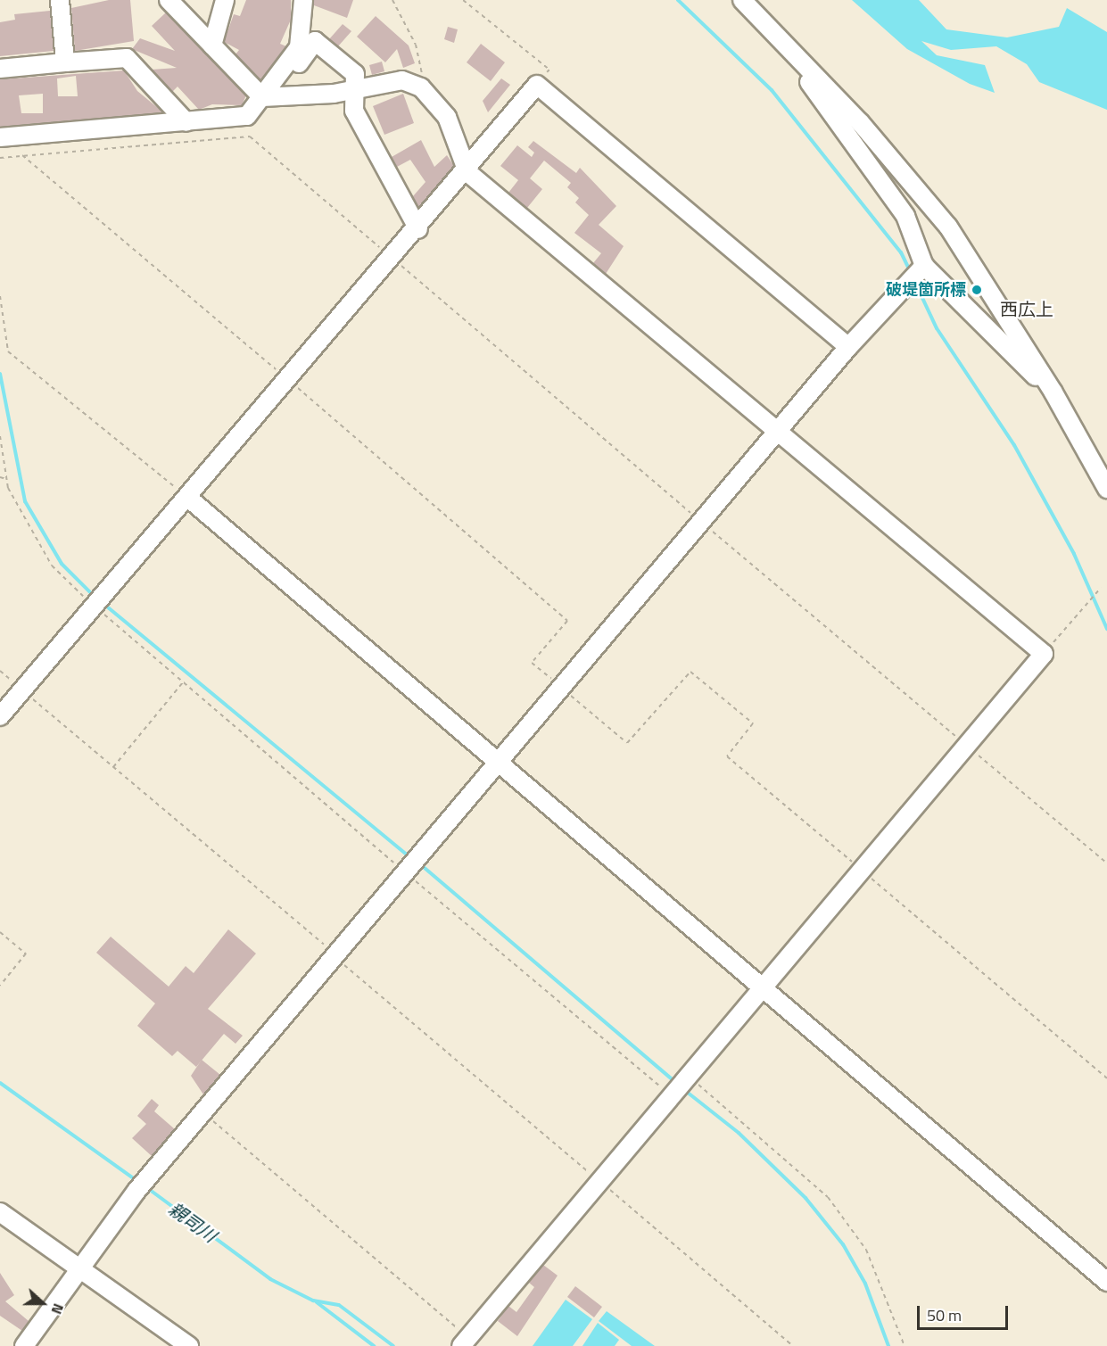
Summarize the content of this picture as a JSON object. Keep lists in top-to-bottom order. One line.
{"districts":["西広上"],"water":["親司川"],"places":["破堤箇所標"],"scale_bar":"50 m","north":"right"}
